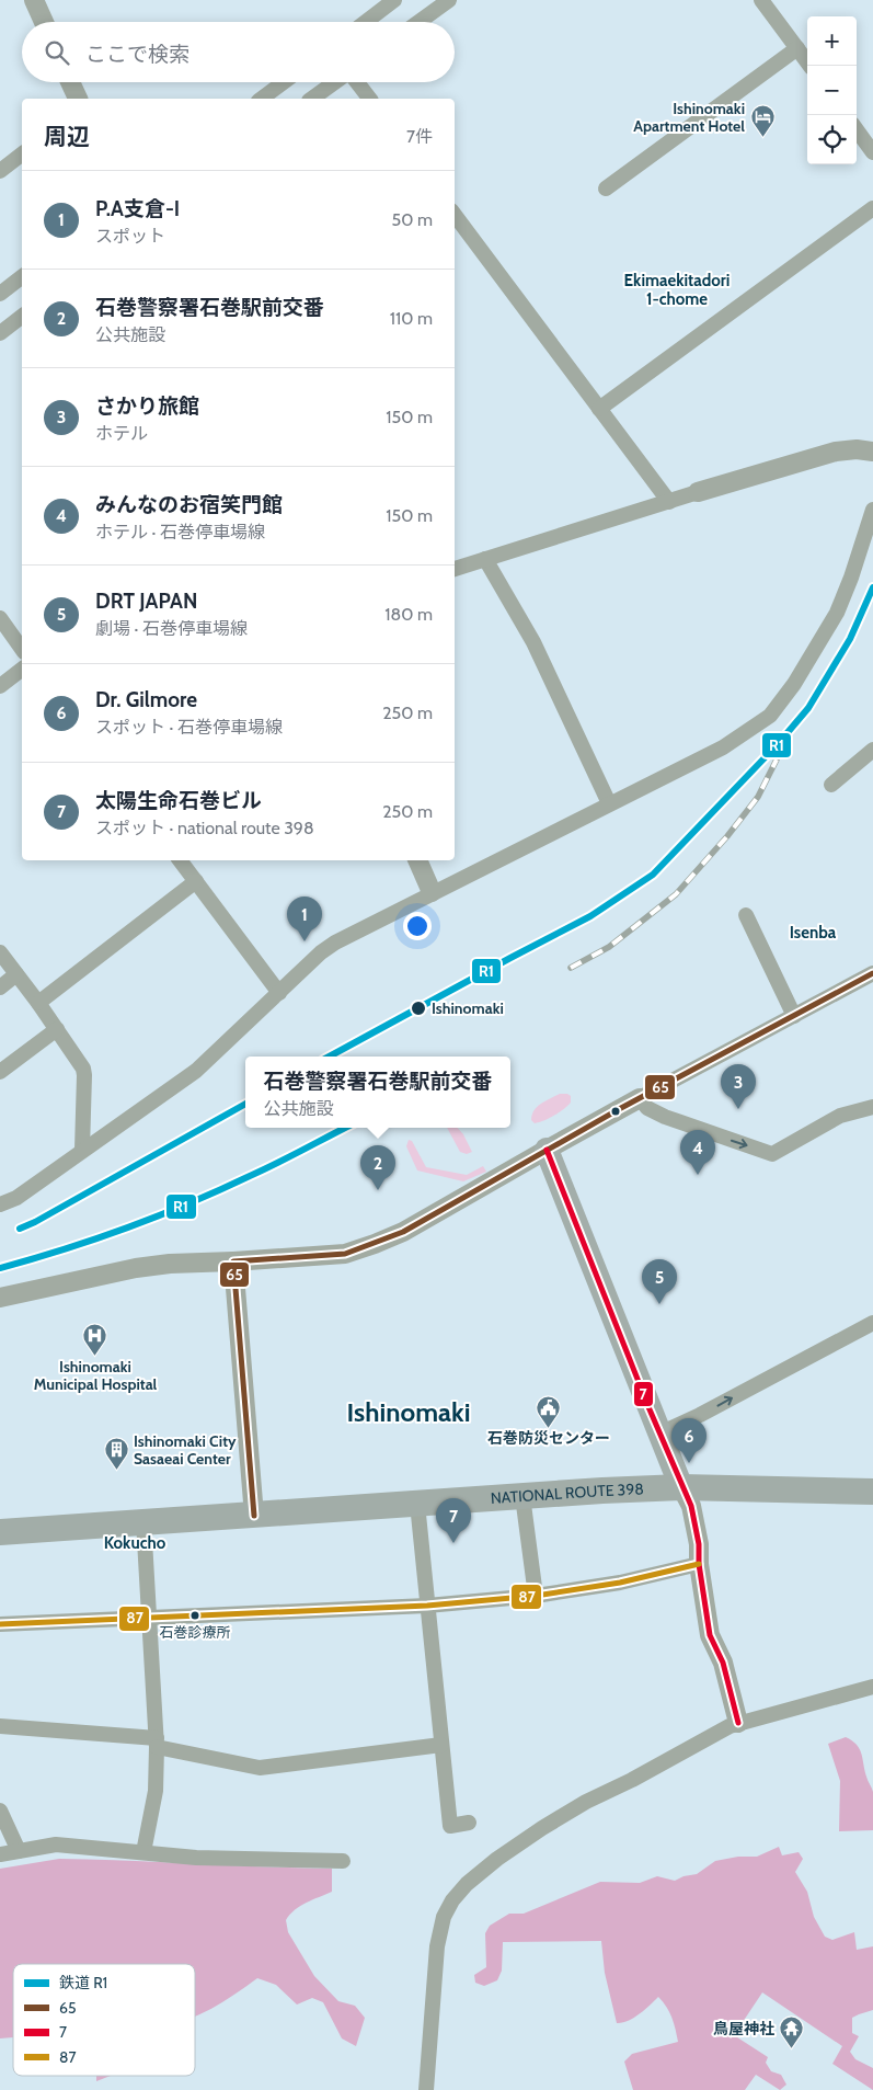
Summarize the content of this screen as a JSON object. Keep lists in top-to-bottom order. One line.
{"streets":{"highway":["NATIONAL ROUTE 398"]},"districts":["Ekimaekitadori 1-chome","Isenba","Ishinomaki","Kokucho"],"places":{"hotel":["Ishinomaki Apartment Hotel"],"other":["Ishinomaki","石巻診療所"],"hospital":["Ishinomaki Municipal Hospital"],"public building":["石巻防災センター"],"building":["Ishinomaki City Sasaeai Center"],"temple":["鳥屋神社"]},"lines":["rail line R1","transit line 65","transit line 7","transit line 87"],"legend":["鉄道 R1","65","7","87"],"page":{"map_buttons":["+","−"],"search":"ここで検索","heading":["周辺","7件"],"list":[{"mark":"1","name":"P.A支倉-I","note":"スポット","value":"50 m"},{"mark":"2","name":"石巻警察署石巻駅前交番","note":"公共施設","value":"110 m"},{"mark":"3","name":"さかり旅館","note":"ホテル","value":"150 m"},{"mark":"4","name":"みんなのお宿笑門館","note":"ホテル · 石巻停車場線","value":"150 m"},{"mark":"5","name":"DRT JAPAN","note":"劇場 · 石巻停車場線","value":"180 m"},{"mark":"6","name":"Dr. Gilmore","note":"スポット · 石巻停車場線","value":"250 m"},{"mark":"7","name":"太陽生命石巻ビル","note":"スポット · national route 398","value":"250 m"}],"pins":["1","3","4","2","5","6","7"],"popup":["石巻警察署石巻駅前交番","公共施設"]}}
